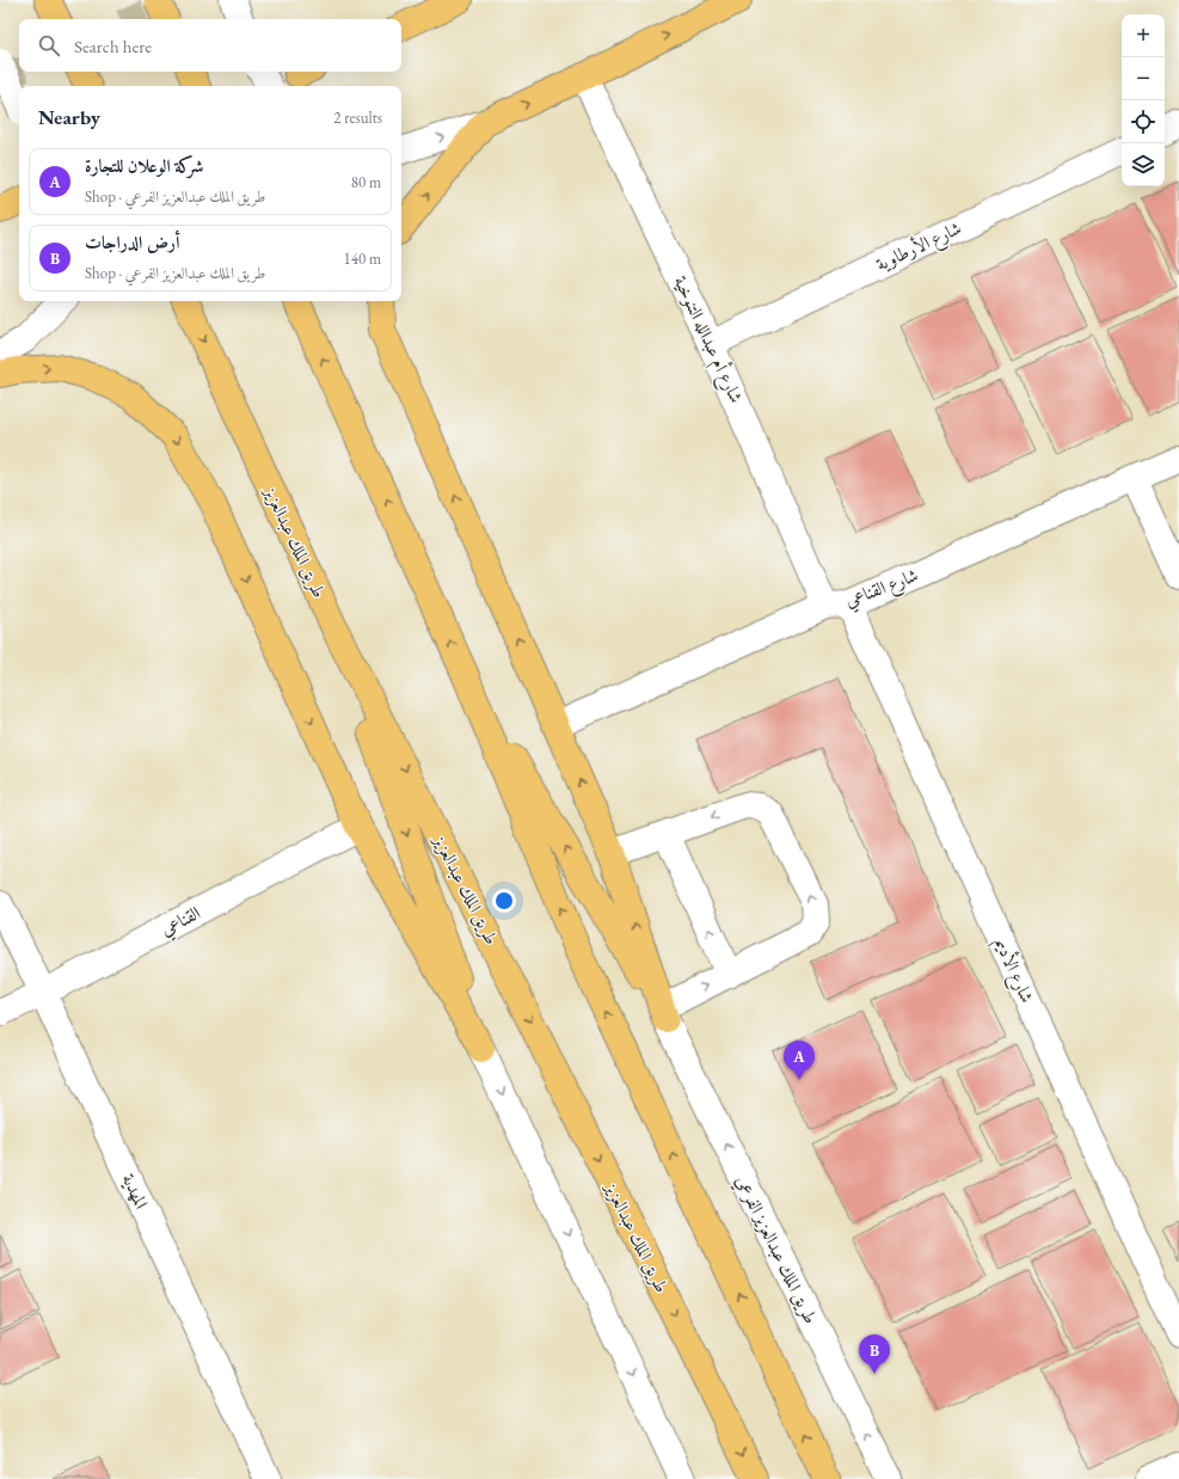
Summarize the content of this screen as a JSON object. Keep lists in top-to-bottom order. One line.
{"streets":{"main road":["طريق الملك عبدالعزيز"],"street":["شارع الأرطاوية","شارع أم عبدالله التنوخية","شارع القناعي","القناعي","شارع الأديم","المهدية","طريق الملك عبدالعزيز الفرعي"]},"crossings":[["شارع الأرطاوية","شارع أم عبدالله التنوخية"],["شارع أم عبدالله التنوخية","شارع القناعي"],["شارع أم عبدالله التنوخية","شارع الأديم"],["شارع القناعي","شارع الأديم"],["القناعي","المهدية"]],"page":{"map_buttons":["+","−"],"search":"Search here","heading":["Nearby","2 results"],"list":[{"mark":"A","name":"شركة الوعلان للتجارة","note":"Shop · طريق الملك عبدالعزيز الفرعي","value":"80 m"},{"mark":"B","name":"أرض الدراجات","note":"Shop · طريق الملك عبدالعزيز الفرعي","value":"140 m"}],"pins":["A","B"]}}
